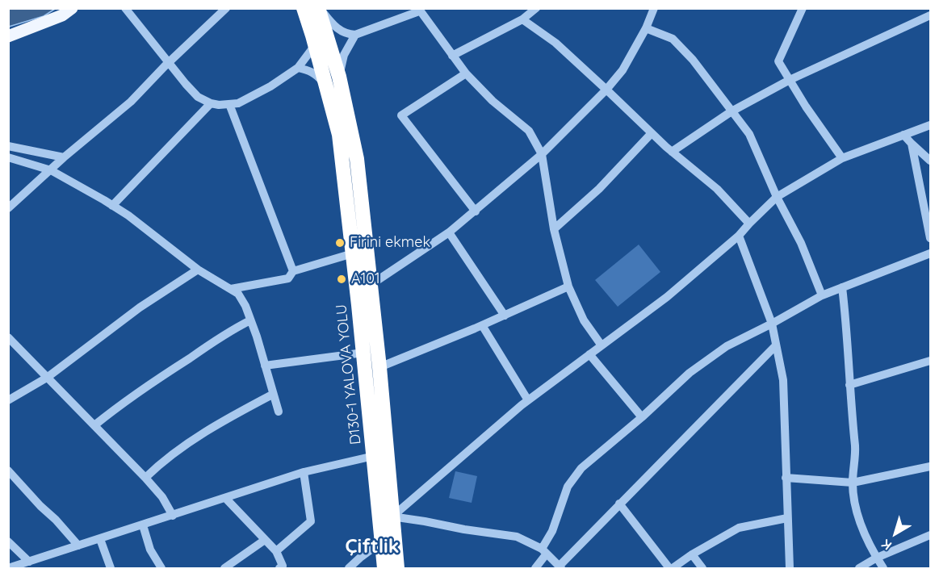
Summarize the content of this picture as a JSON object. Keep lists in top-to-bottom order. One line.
{"streets":{"highway":["D130-1 YALOVA YOLU"]},"districts":["Çiftlik"],"places":["Firini ekmek","A101"],"north":"bottom left"}
